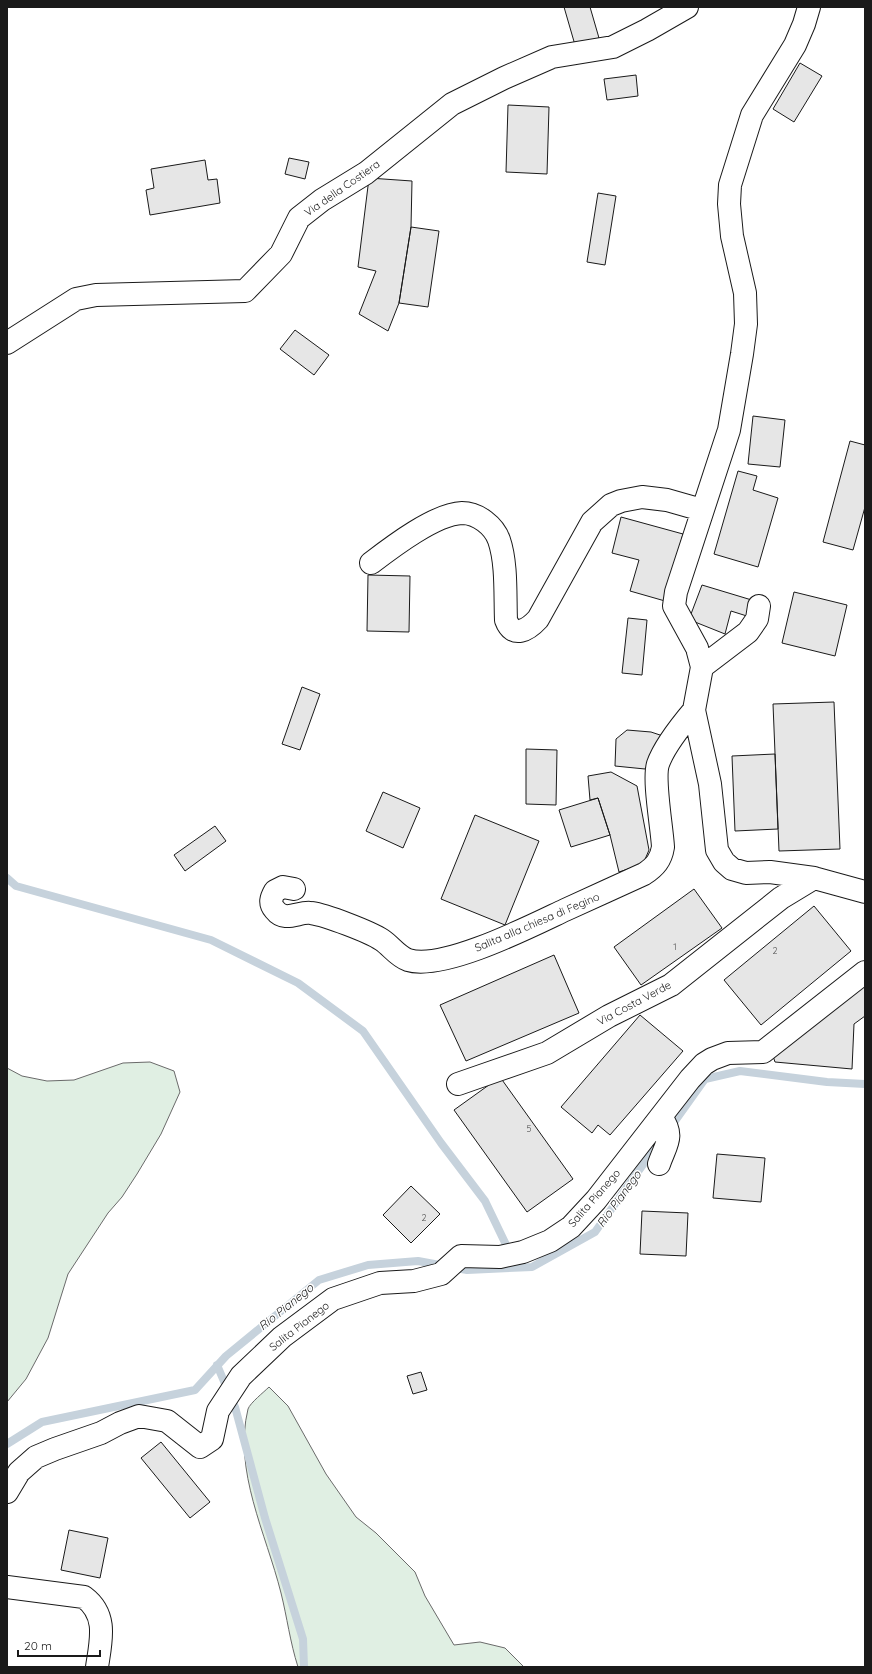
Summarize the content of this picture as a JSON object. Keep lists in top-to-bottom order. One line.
{"streets":{"street":["Via della Costiera","Salita alla chiesa di Fegino","Via Costa Verde","Salita Pianego"]},"water":["Rio Pianego"],"house_numbers":["1","2","5","2"],"scale_bar":"20 m"}
